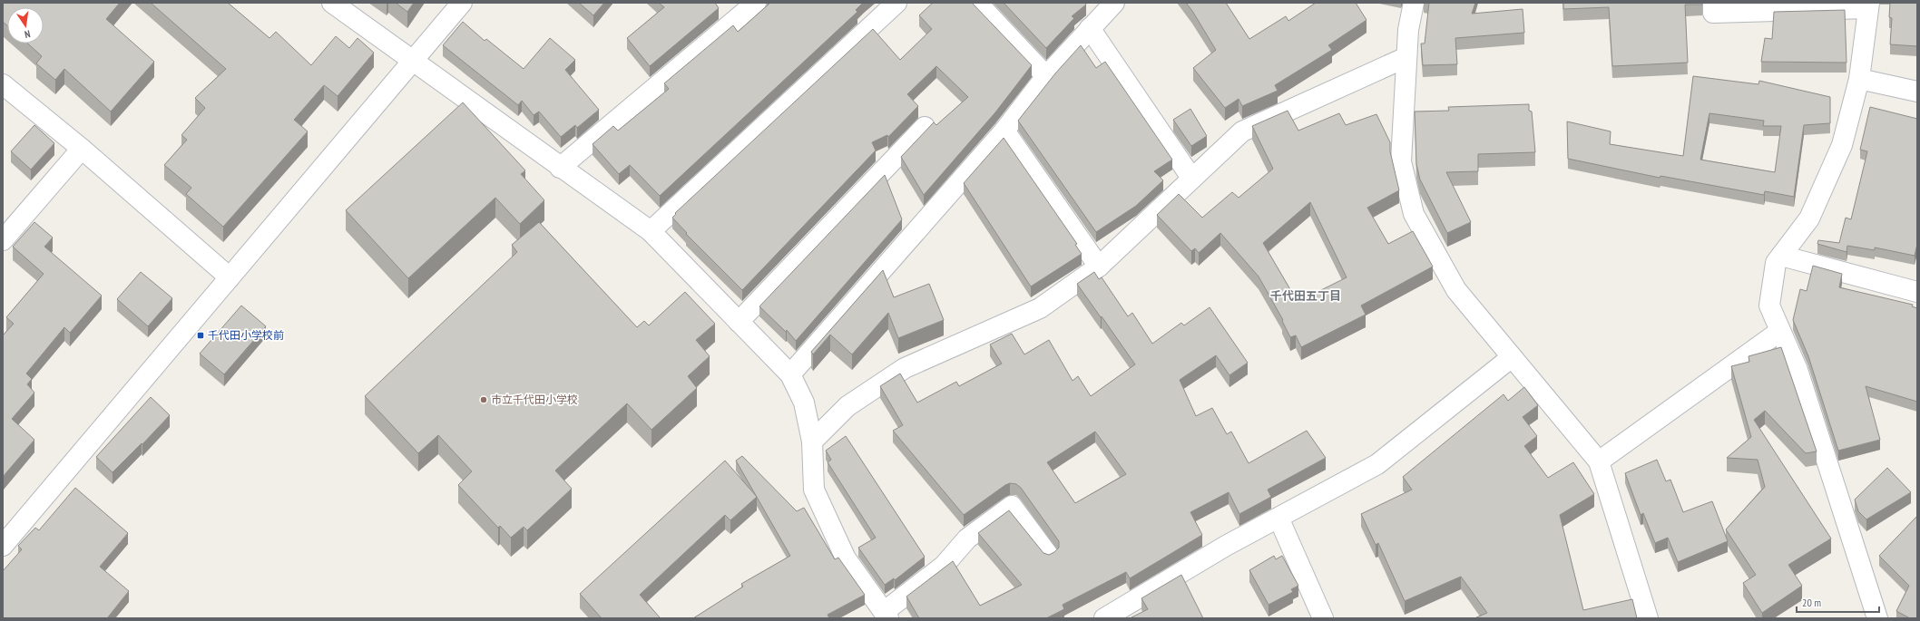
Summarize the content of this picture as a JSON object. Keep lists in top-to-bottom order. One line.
{"districts":["千代田五丁目"],"places":{"transit":["千代田小学校前"],"other":["市立千代田小学校"]},"scale_bar":"20 m","north":"bottom"}
